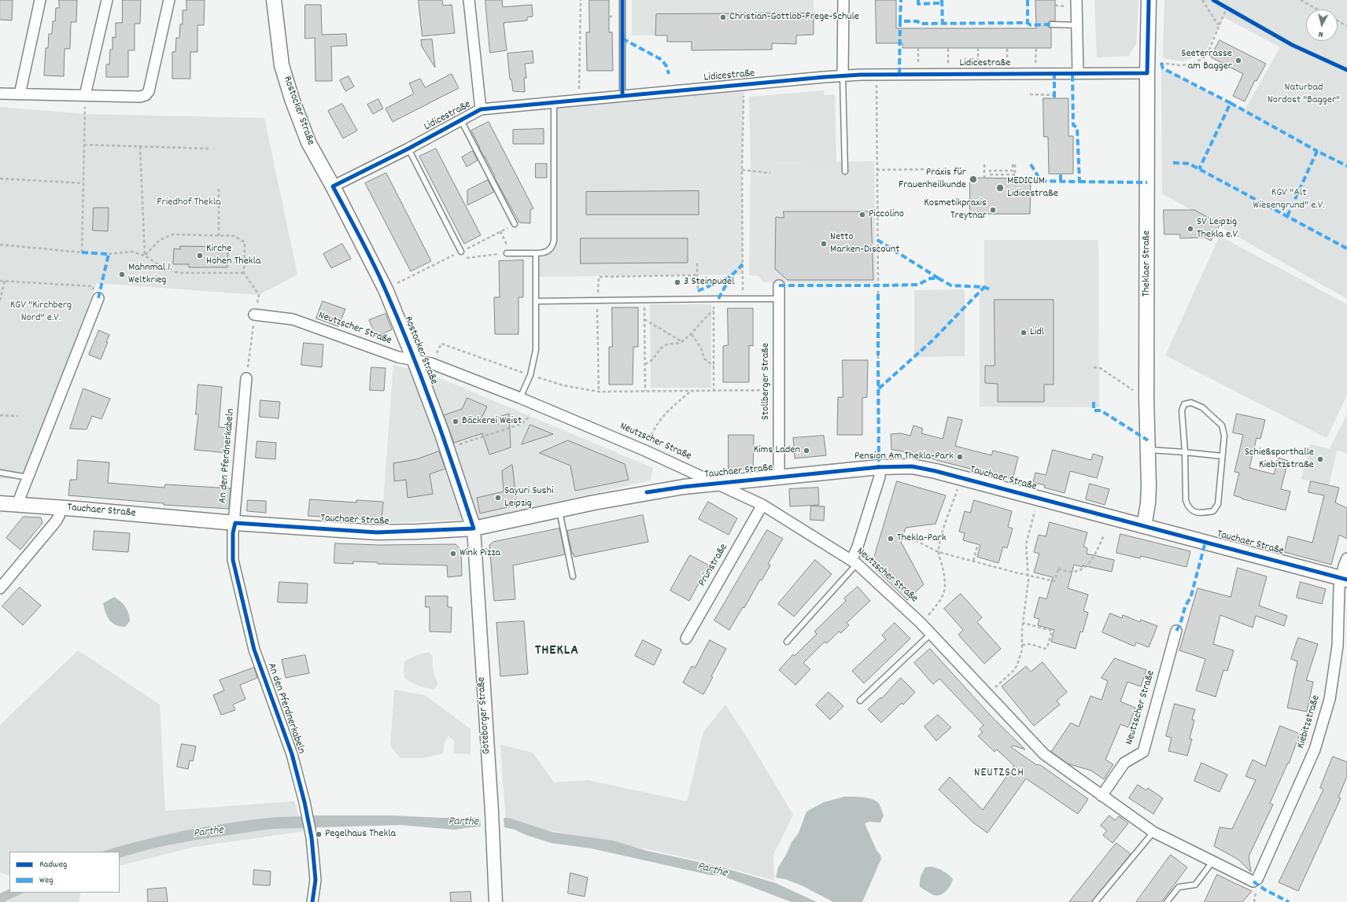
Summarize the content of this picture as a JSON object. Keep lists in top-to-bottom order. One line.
{"streets":{"main road":["Rostocker Straße","Theklaer Straße","Tauchaer Straße"],"street":["Lidicestraße","Neutzscher Straße","Stollberger Straße","An den Pferdnerkabeln","Prünstraße","Göteborger Straße","Kiebitzstraße"]},"crossings":[["Lidicestraße","Rostocker Straße"],["Lidicestraße","Theklaer Straße"],["Rostocker Straße","Neutzscher Straße"],["Rostocker Straße","Tauchaer Straße"],["Rostocker Straße","Göteborger Straße"],["Theklaer Straße","Tauchaer Straße"],["Neutzscher Straße","Tauchaer Straße"],["Neutzscher Straße","Prünstraße"],["Neutzscher Straße","Kiebitzstraße"],["Stollberger Straße","Tauchaer Straße"],["An den Pferdnerkabeln","Tauchaer Straße"],["Tauchaer Straße","Göteborger Straße"],["Tauchaer Straße","Kiebitzstraße"]],"districts":["THEKLA","NEUTZSCH"],"water":["Parthe"],"parks":["Naturbad Nordost \"Bagger\"","KGV \"Alt Wiesengrund\" e.V.","Friedhof Thekla","KGV \"Kirchberg Nord\" e.V."],"places":["Christian-Gottlob-Frege-Schule","Seeterrasse am Bagger","Praxis für Frauenheilkunde","MEDICUM Lidicestraße","Kosmetikpraxis Treytnar","Piccolino","SV Leipzig Thekla e.V.","Netto Marken-Discount","Kirche Hohen Thekla","Mahnmal 1. Weltkrieg","3 Steinpudel","Lidl","Bäckerei Weist","Kims Laden","Pension Am Thekla-Park","Schießsporthalle Kiebitzstraße","Sayuri Sushi Leipzig","Thekla-Park","Wink Pizza","Pegelhaus Thekla"],"legend":["Radweg","Weg"],"north":"bottom"}
